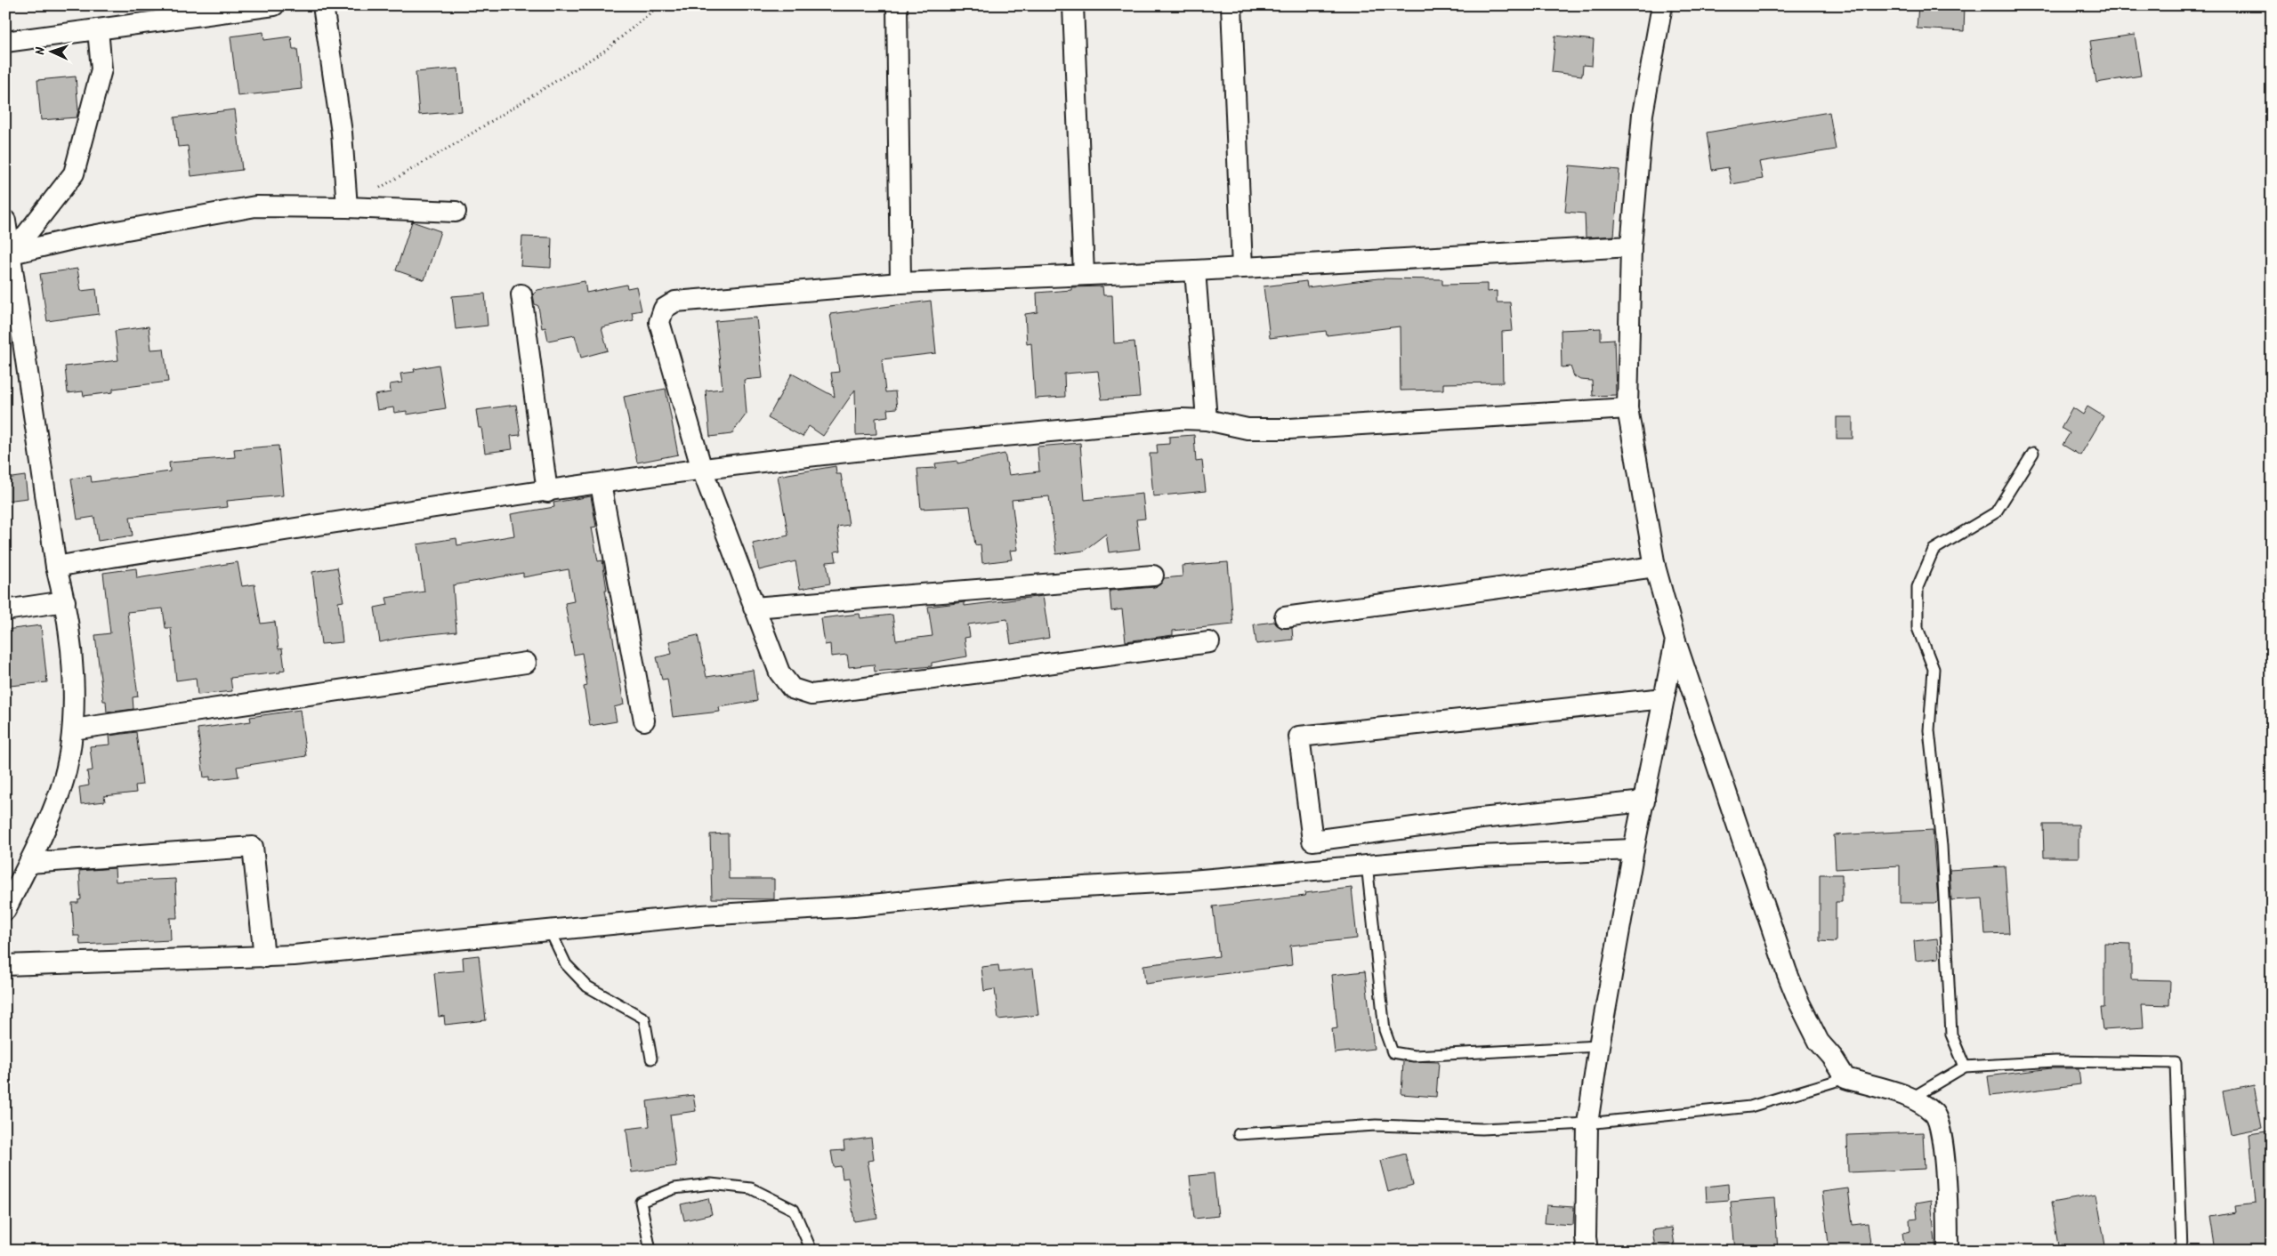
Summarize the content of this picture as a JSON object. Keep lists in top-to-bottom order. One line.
{"north":"left"}
